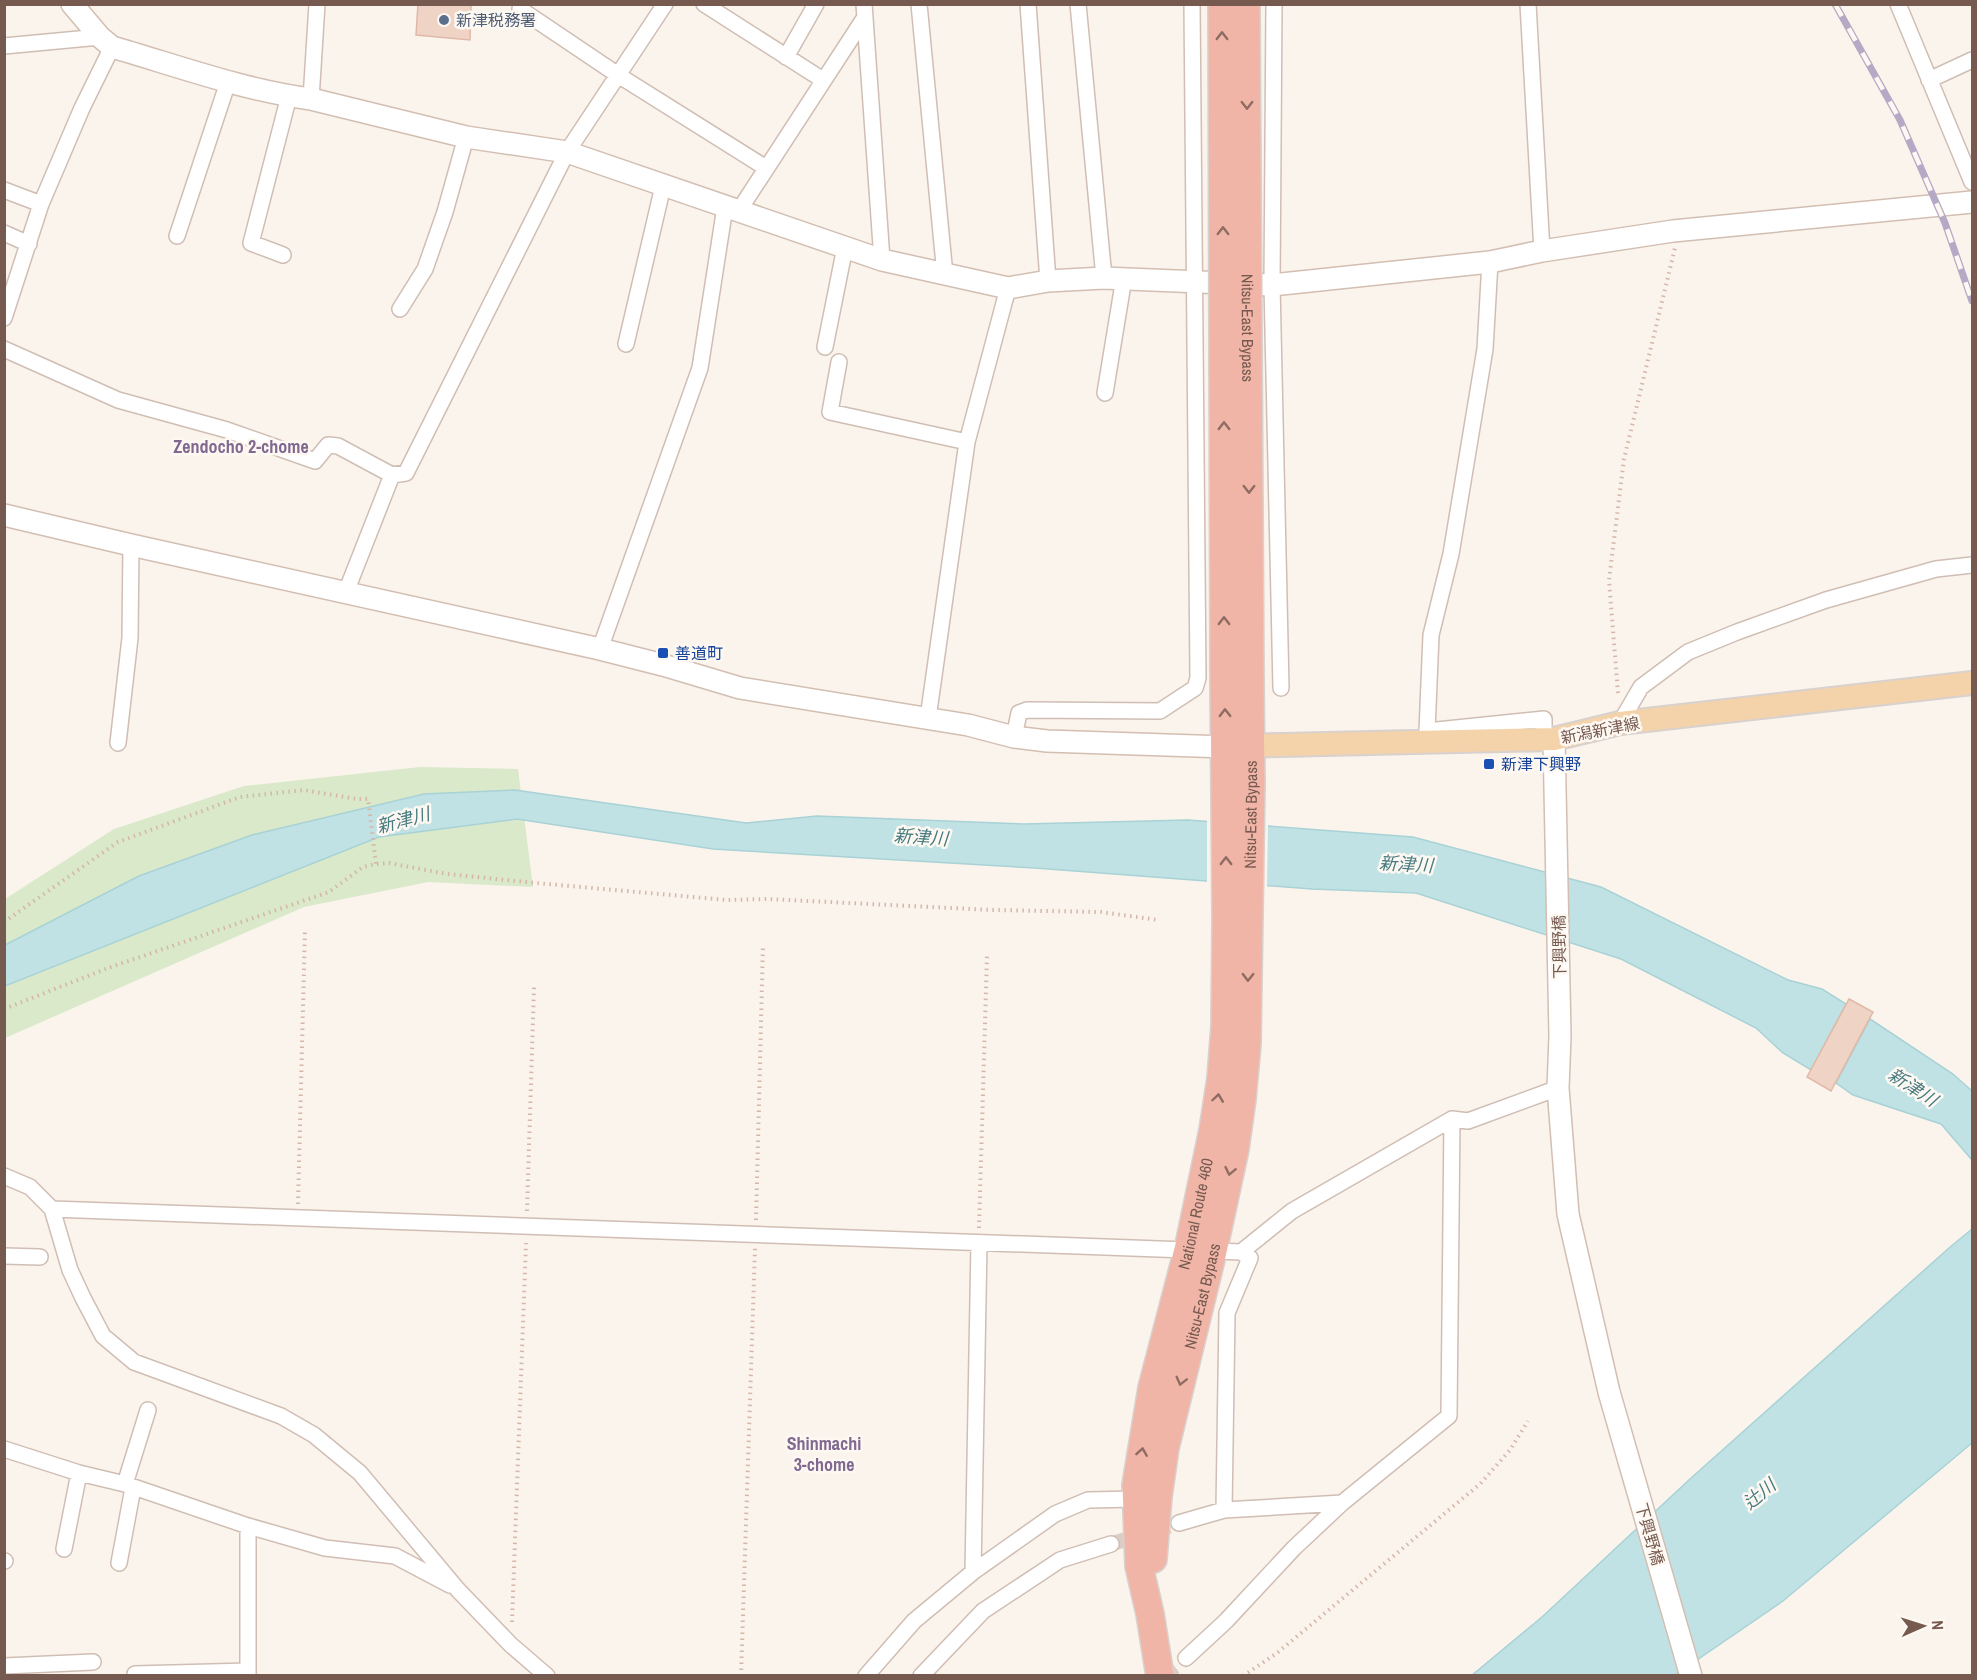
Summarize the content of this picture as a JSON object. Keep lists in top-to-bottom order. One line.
{"streets":{"highway":["Nitsu-East Bypass","National Route 460"],"main road":["新潟新津線"],"street":["下興野橋"]},"crossings":[["Nitsu-East Bypass","新潟新津線"],["Nitsu-East Bypass","National Route 460"],["新潟新津線","下興野橋"],["新潟新津線","National Route 460"]],"districts":["Zendocho 2-chome","Shinmachi 3-chome"],"water":["新津川","辻川"],"places":{"other":["新津税務署"],"transit":["善道町","新津下興野"]},"north":"right"}
